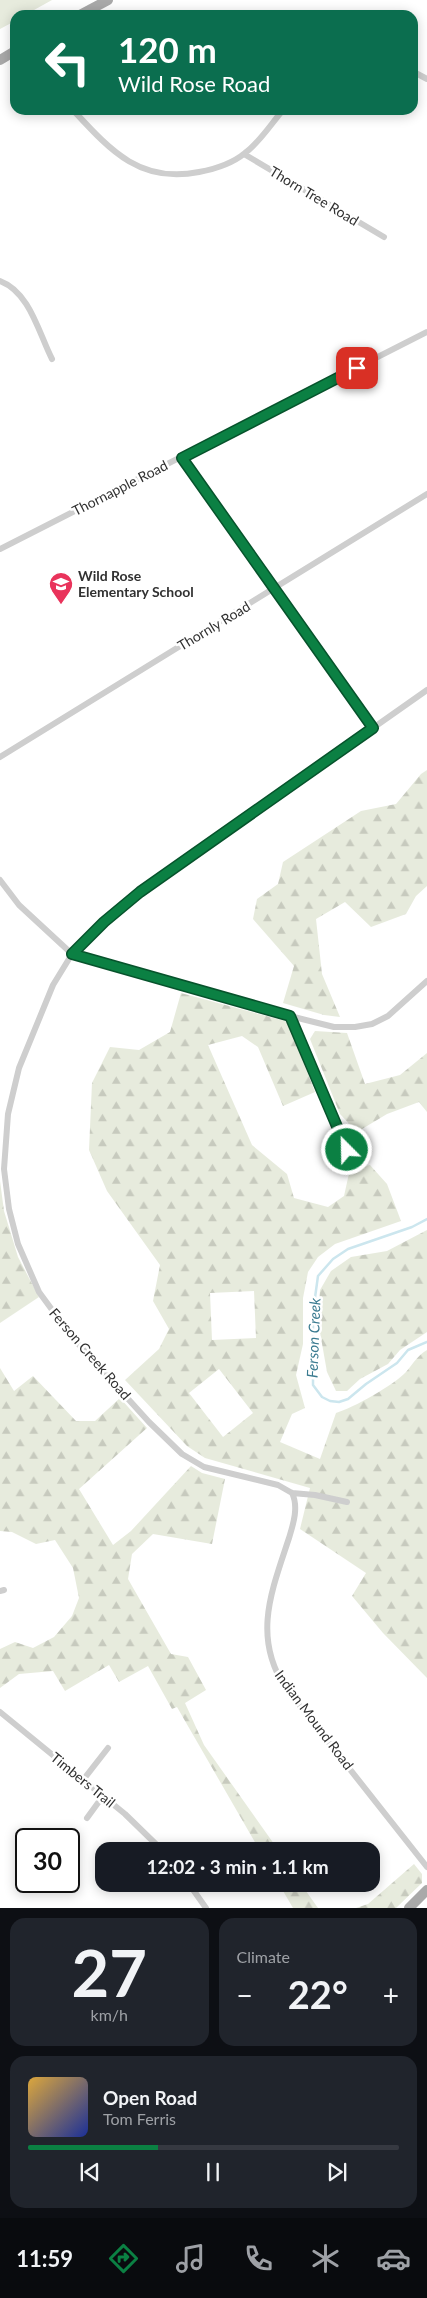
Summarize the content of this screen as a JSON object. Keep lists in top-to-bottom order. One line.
{"streets":{"street":["Thorn Tree Road","Thornapple Road","Thornly Road","Ferson Creek Road","Indian Mound Road","Timbers Trail"]},"crossings":[["Ferson Creek Road","Indian Mound Road"]],"water":["Ferson Creek"],"places":{"school or university":["Wild Rose Elementary School"]},"page":{"turn":["120 m","Wild Rose Road"],"limit":"30","trip":"12:02 · 3 min · 1.1 km","tile":[["27","km/h"],"Climate"],"heat":["−","22°","+"],"song":["Open Road","Tom Ferris"],"tabs":"11:59"}}
